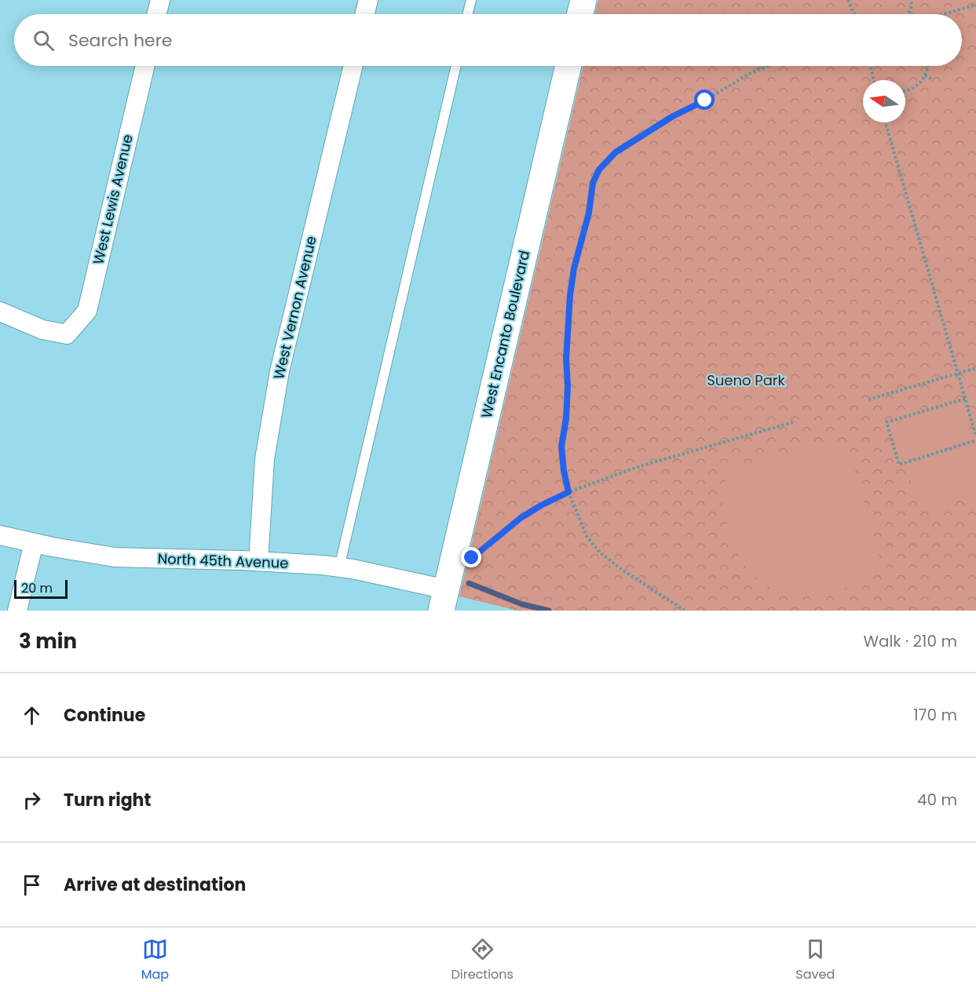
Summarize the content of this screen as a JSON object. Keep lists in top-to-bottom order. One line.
{"streets":{"street":["West Lewis Avenue","West Vernon Avenue","West Encanto Boulevard","North 45th Avenue"]},"crossings":[["West Vernon Avenue","North 45th Avenue"],["West Encanto Boulevard","North 45th Avenue"]],"parks":["Sueno Park"],"scale_bar":"20 m","north":"left","page":{"search":"Search here","scale":"20 m","heading":["3 min","Walk · 210 m"],"list":[["Continue","170 m"],["Turn right","40 m"],"Arrive at destination"],"nav":["Map","Directions","Saved"]}}
